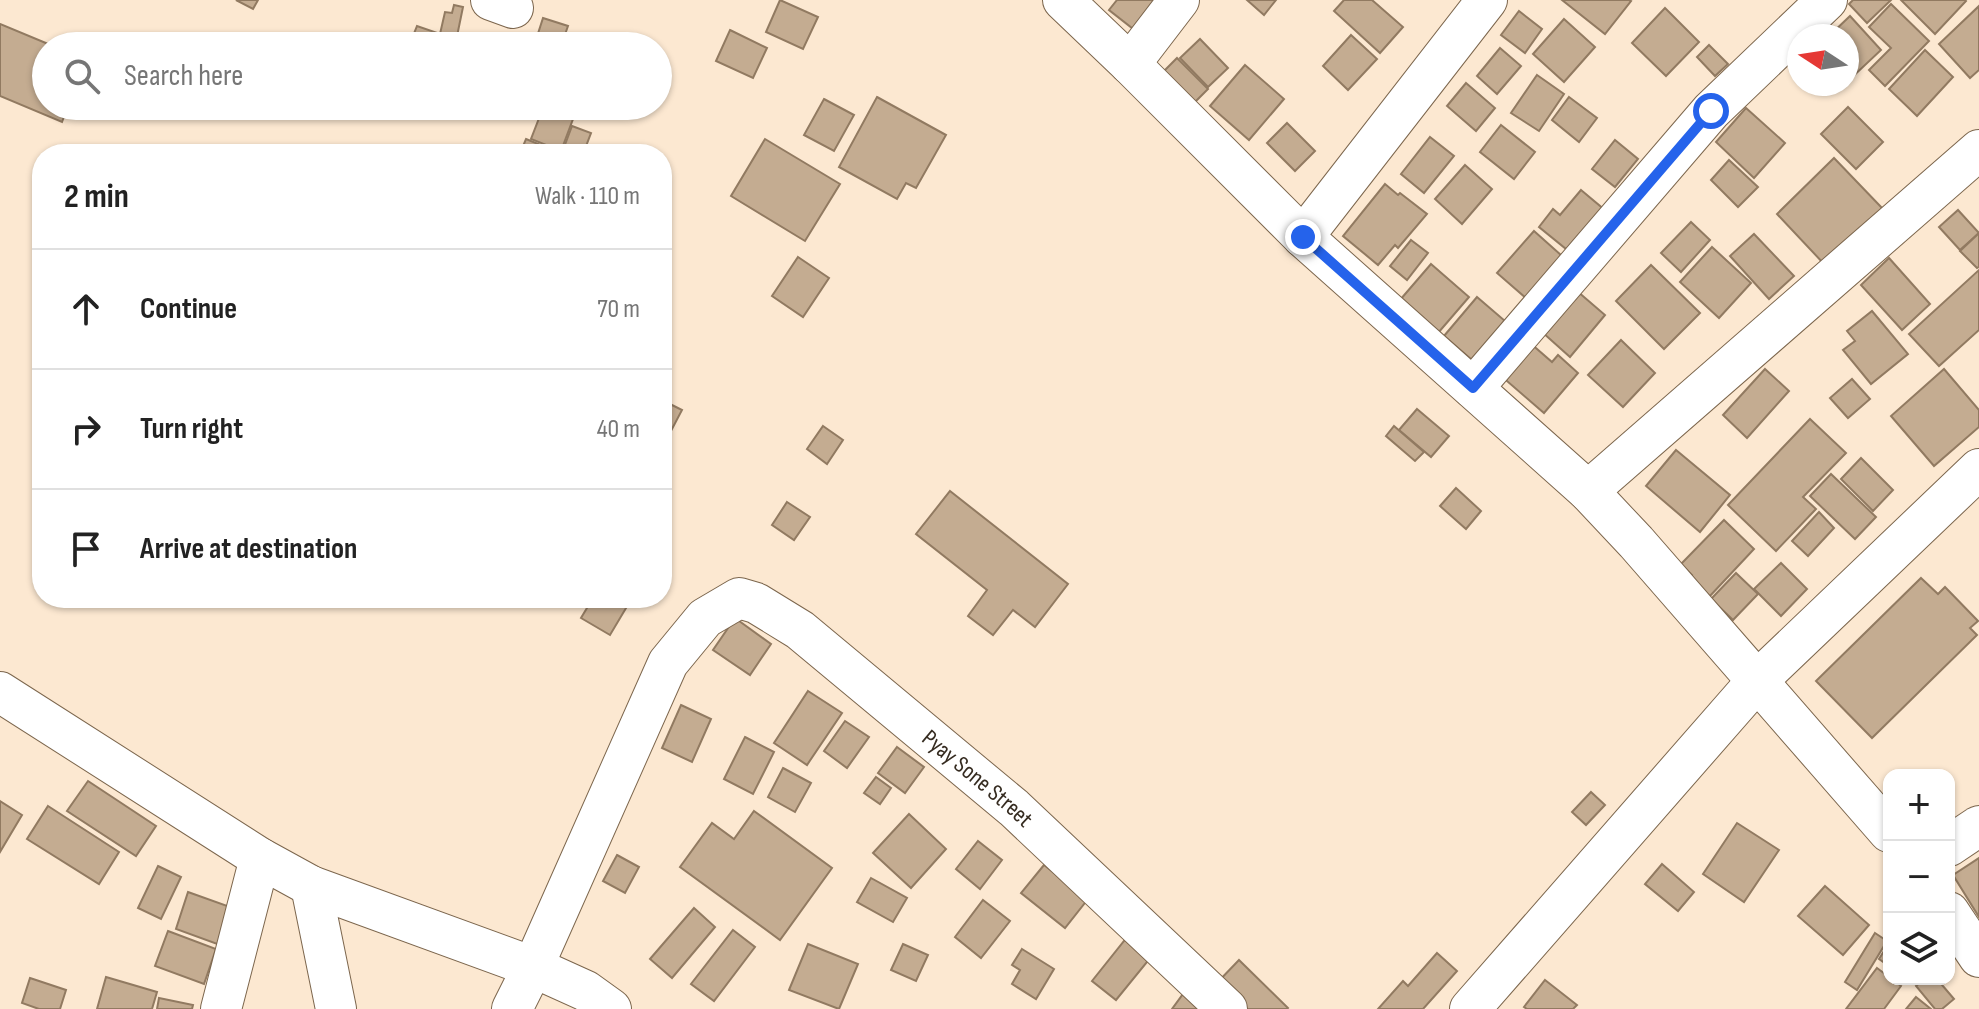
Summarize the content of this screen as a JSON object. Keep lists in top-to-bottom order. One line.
{"streets":{"street":["Pyay Sone Street"]},"north":"left","page":{"search":"Search here","heading":["2 min","Walk · 110 m"],"list":[["Continue","70 m"],["Turn right","40 m"],"Arrive at destination"],"map_buttons":["+","−"]}}
